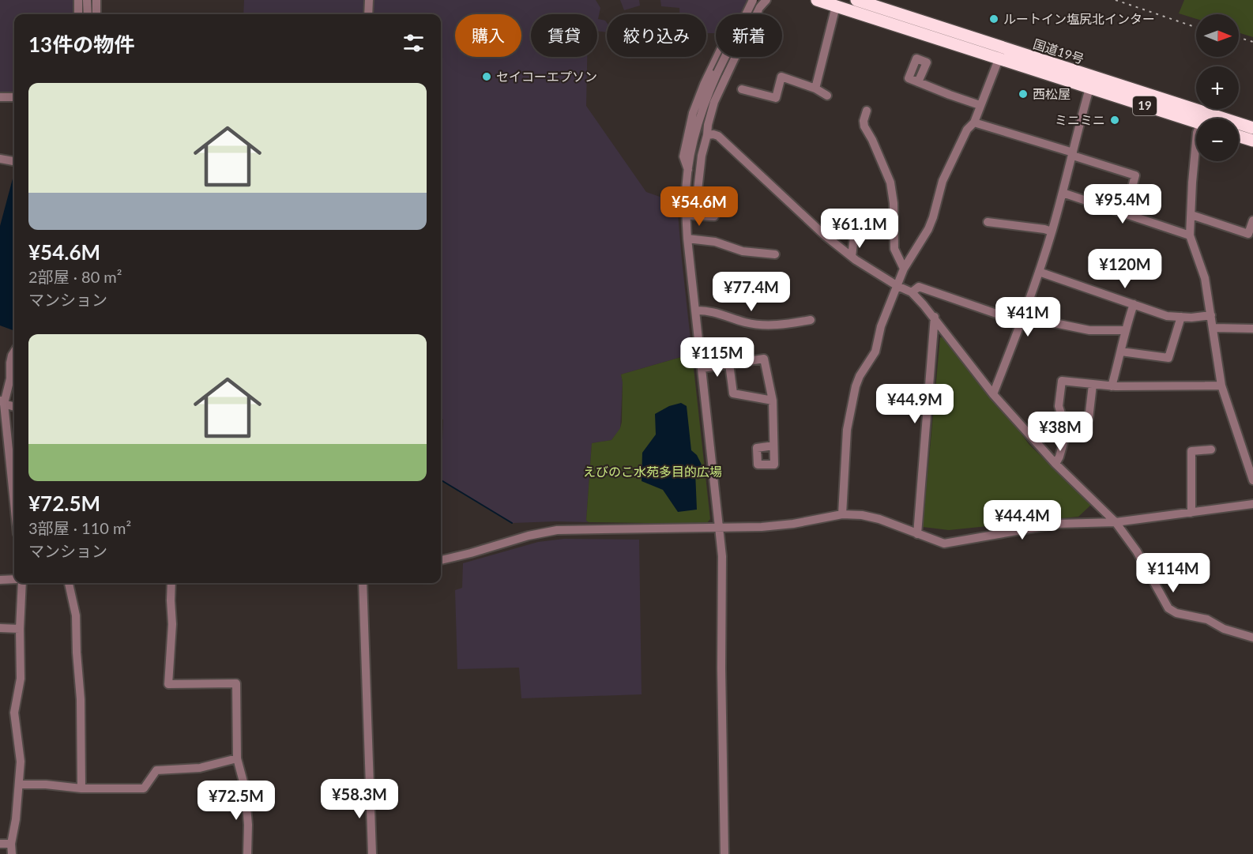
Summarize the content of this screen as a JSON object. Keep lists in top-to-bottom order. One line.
{"streets":{"highway":["国道19号","19"]},"parks":["えびのこ水苑多目的広場"],"places":["ルートイン塩尻北インター","セイコーエプソン","西松屋","ミニミニ"],"north":"right","page":{"map_buttons":["+","−"],"chip":["購入","賃貸","絞り込み","新着"],"heading":"13件の物件","list":[{"name":"¥54.6M","note":"2部屋 · 80 m² · マンション"},{"name":"¥72.5M","note":"3部屋 · 110 m² · マンション"}],"price":["¥95.4M","¥54.6M","¥61.1M","¥120M","¥77.4M","¥41M","¥115M","¥44.9M","¥38M","¥44.4M","¥114M","¥58.3M","¥72.5M"]}}
